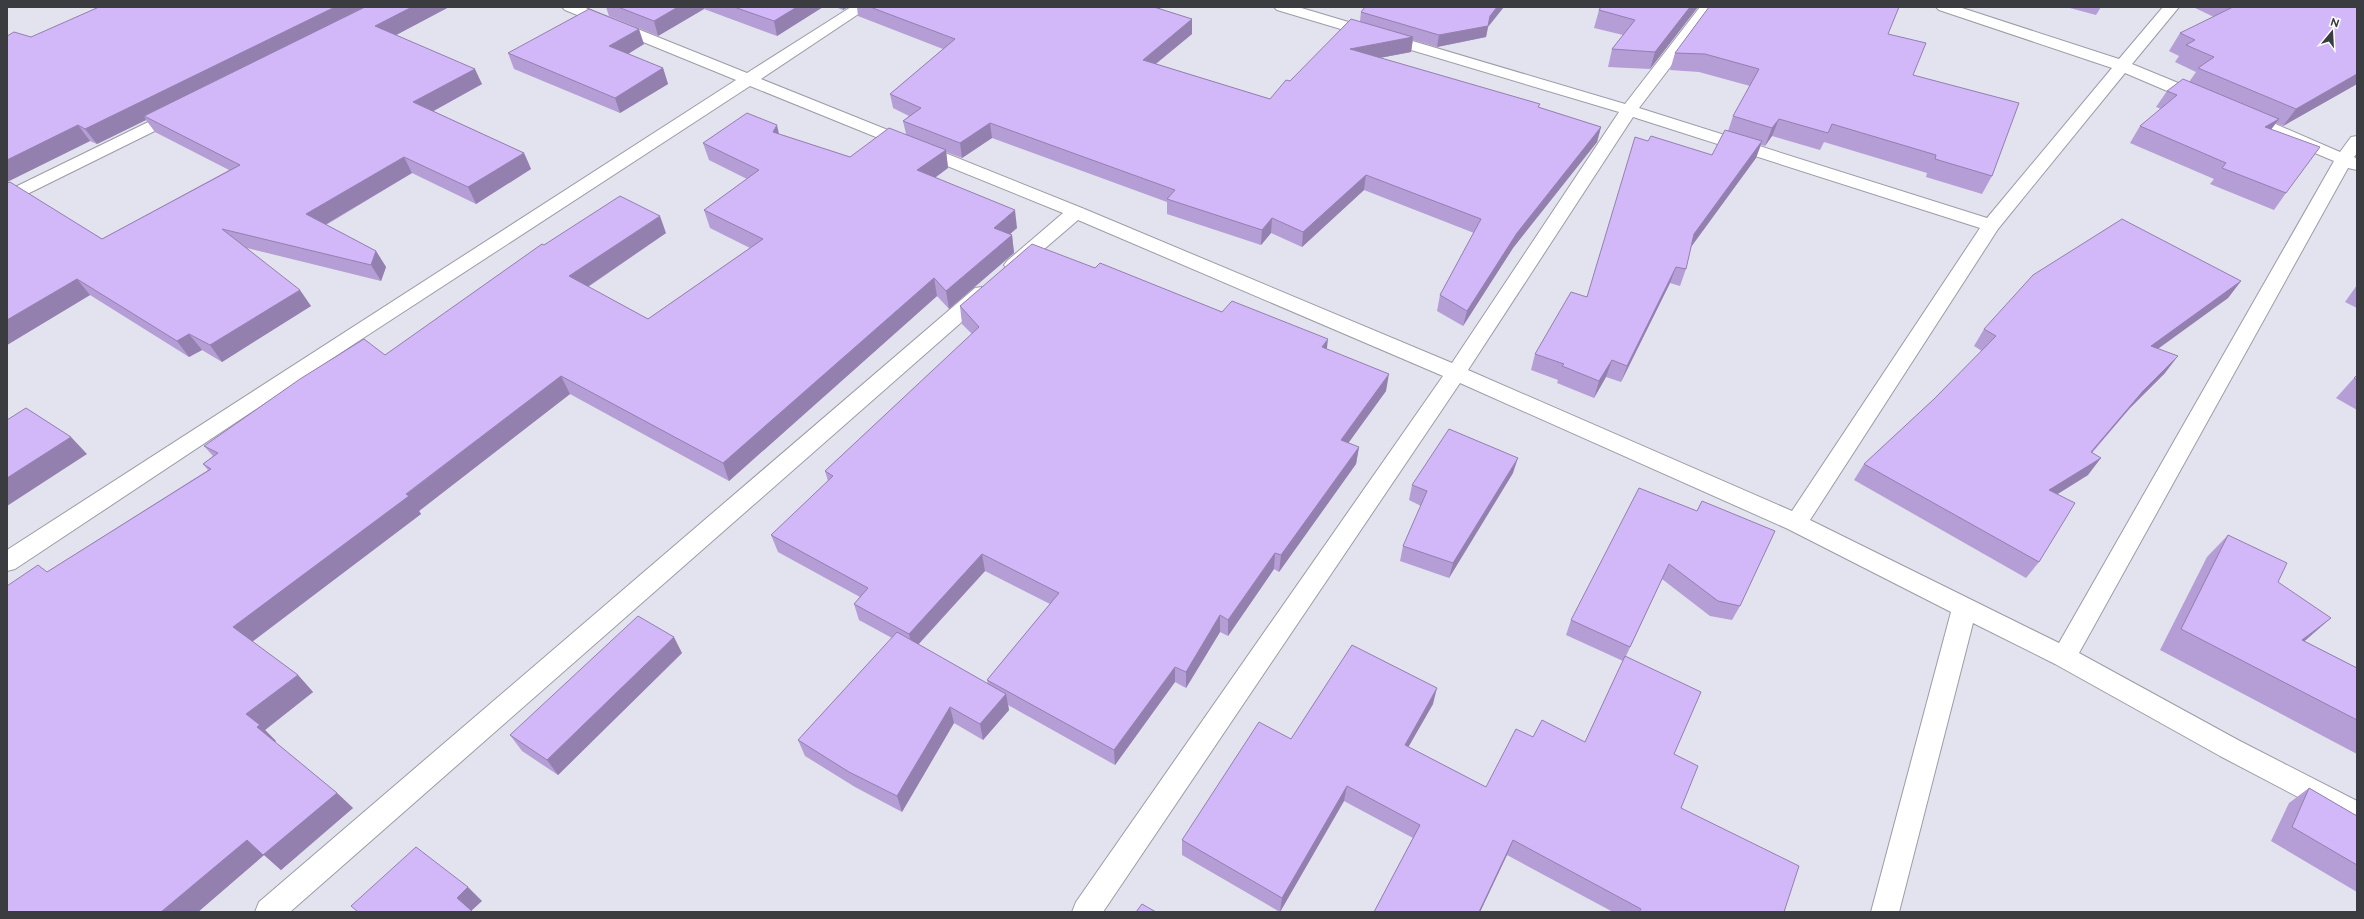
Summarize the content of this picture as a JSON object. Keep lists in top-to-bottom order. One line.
{"north":"top"}
